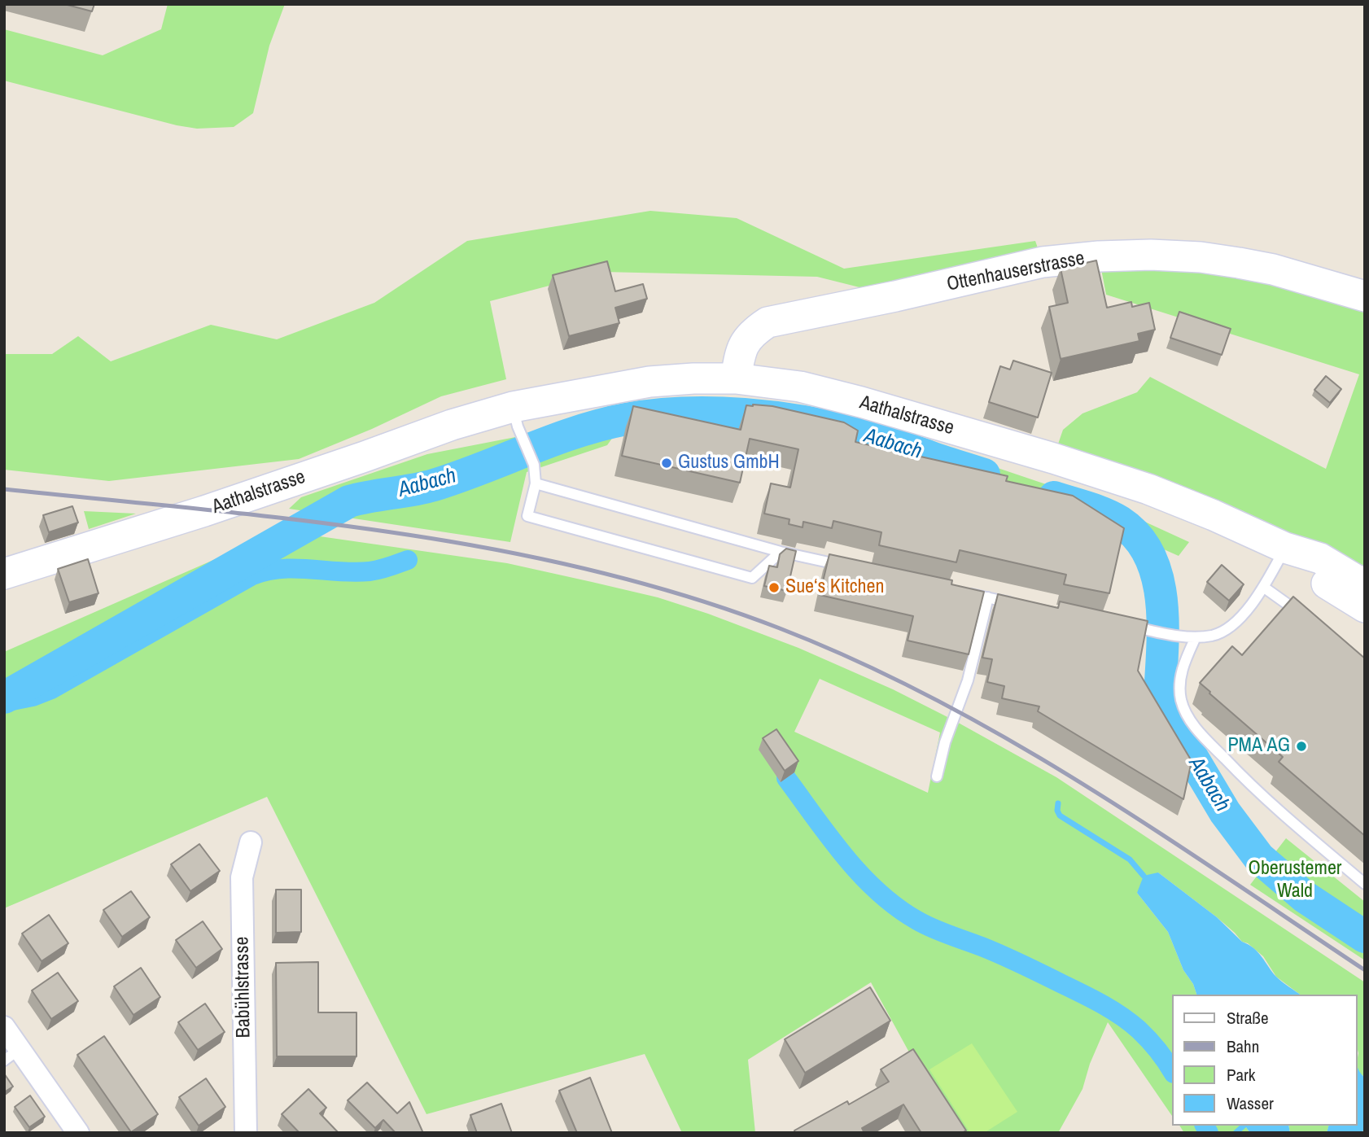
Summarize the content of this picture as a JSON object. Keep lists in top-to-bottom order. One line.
{"streets":{"main road":["Ottenhauserstrasse","Aathalstrasse"],"street":["Babühlstrasse"]},"crossings":[["Ottenhauserstrasse","Aathalstrasse"]],"water":["Aabach"],"parks":["Oberustemer Wald"],"places":["Gustus GmbH","Sue‘s Kitchen","PMA AG"],"legend":["Straße","Bahn","Park","Wasser"]}
